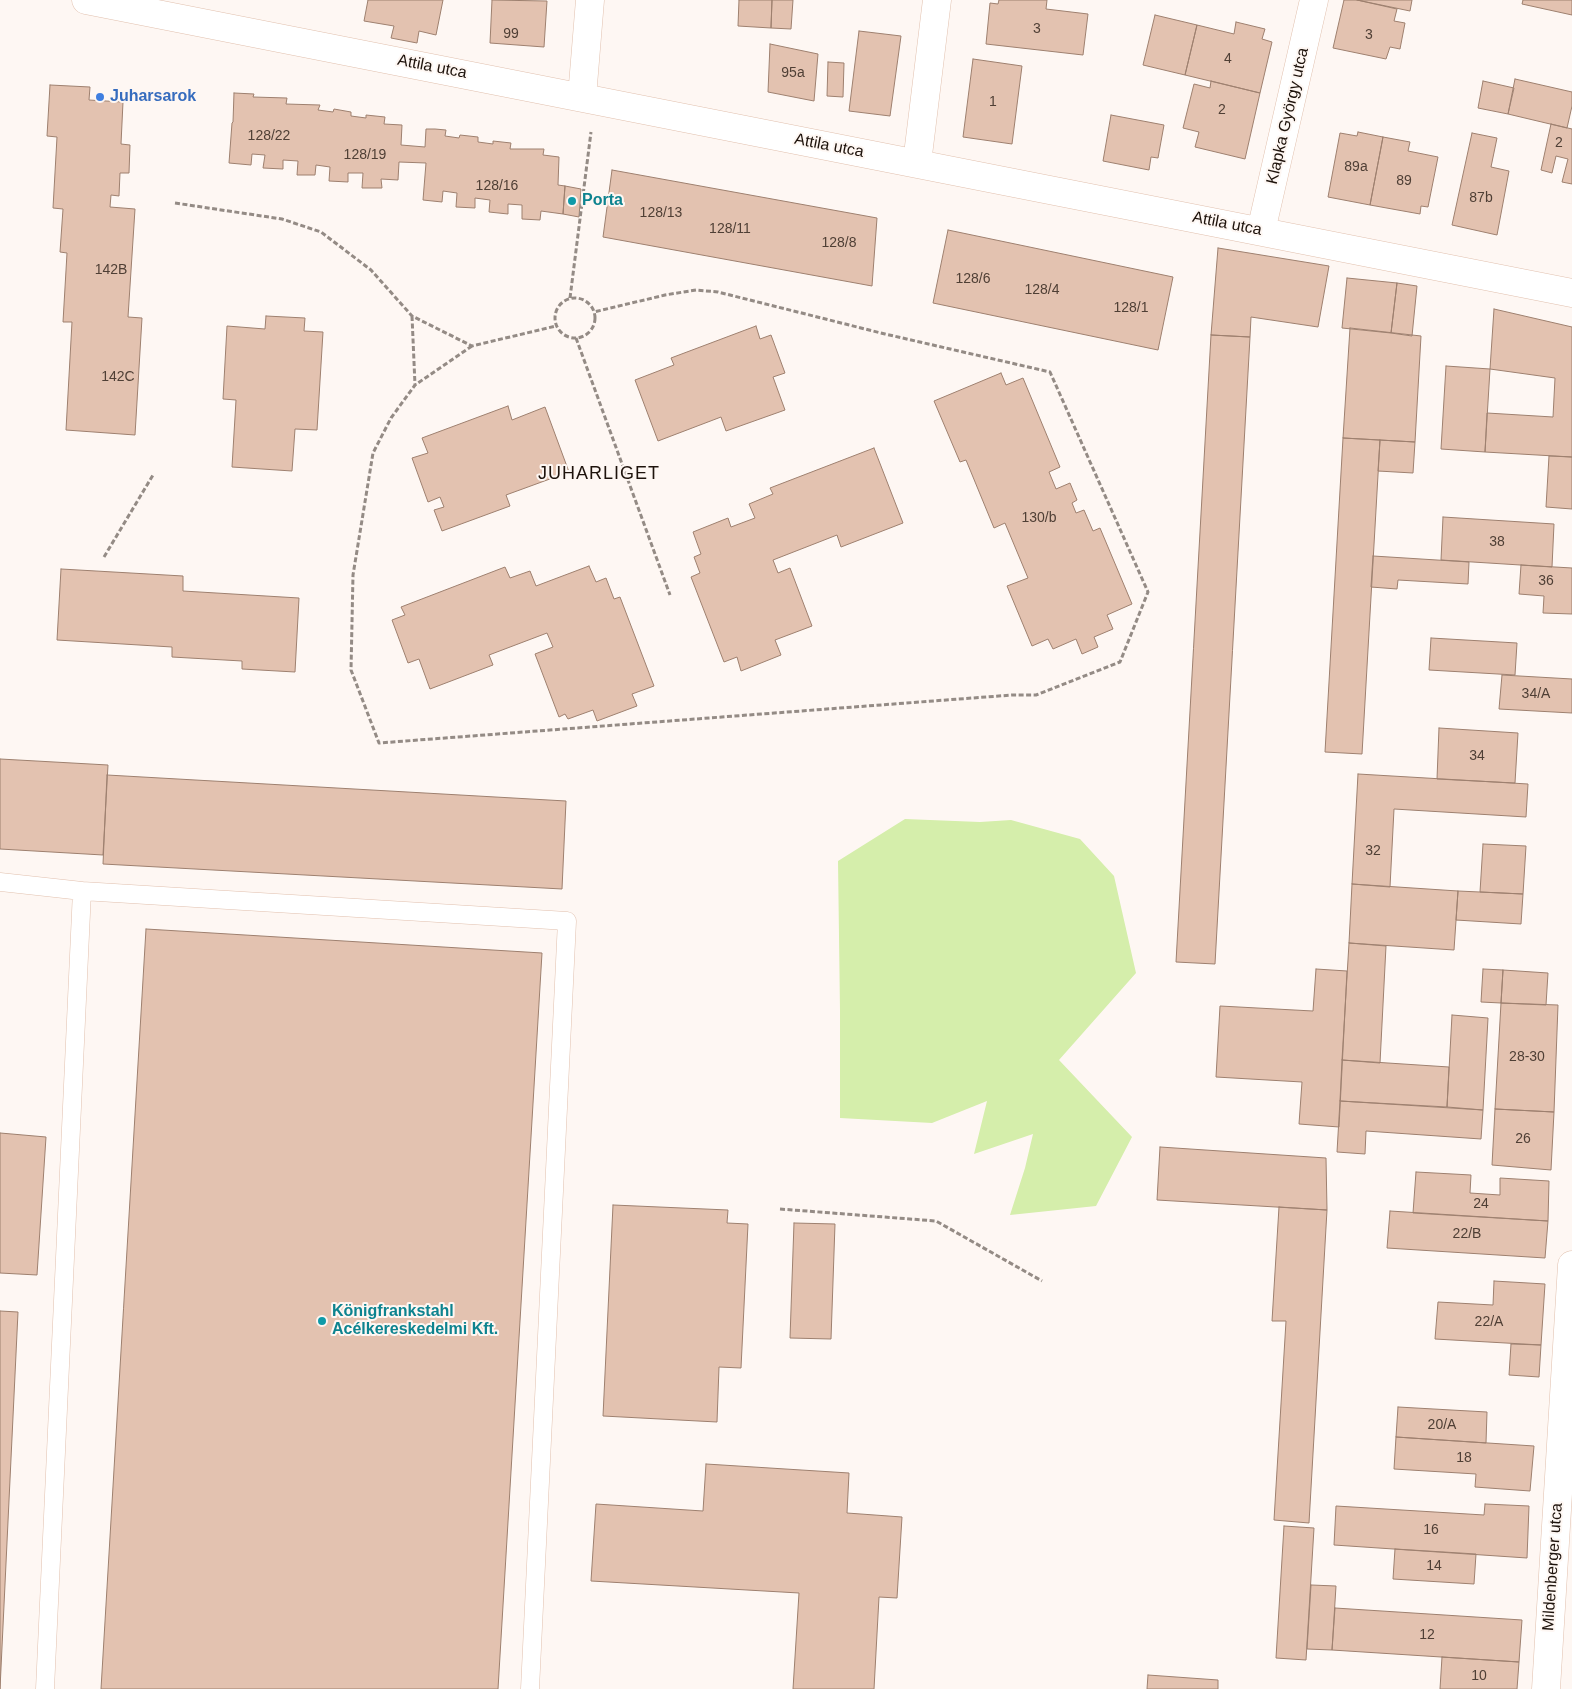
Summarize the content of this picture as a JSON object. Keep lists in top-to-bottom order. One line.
{"streets":{"street":["Attila utca","Klapka György utca","Mildenberger utca"]},"crossings":[["Attila utca","Klapka György utca"]],"districts":["JUHARLIGET"],"places":["Juharsarok","Porta","Königfrankstahl Acélkereskedelmi Kft."],"house_numbers":["3","99","3","4","95a","1","2","128/22","2","128/19","89a","89","128/16","87b","128/13","128/11","128/8","142B","128/6","128/4","128/1","142C","130/b","38","36","34/A","34","32","28-30","26","24","22/B","22/A","20/A","18","16","14","12","10"]}
